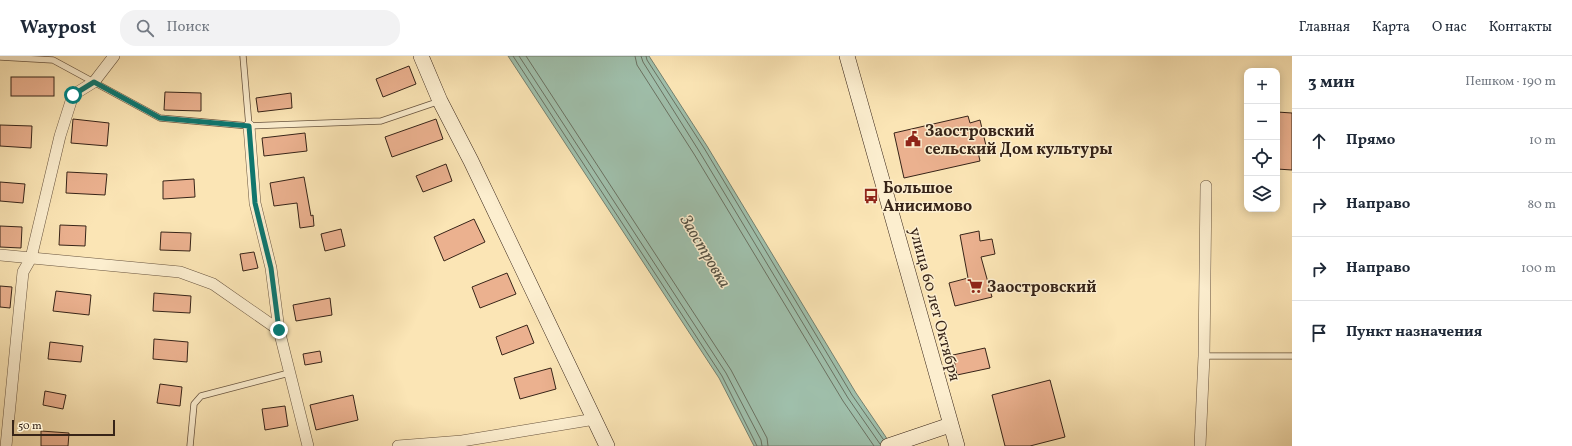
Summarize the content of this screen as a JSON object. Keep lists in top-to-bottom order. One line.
{"streets":{"street":["улица 60 лет Октября"]},"water":["Заостровка"],"places":{"public building":["Заостровский сельский Дом культуры"],"bus stop":["Большое Анисимово"],"supermarket":["Заостровский"]},"scale_bar":"50 m","page":{"header":"Waypost","search":"Поиск","nav":["Главная","Карта","О нас","Контакты"],"heading":["3 мин","Пешком · 190 m"],"map_buttons":["+","−"],"list":[["Прямо","10 m"],["Направо","80 m"],["Направо","100 m"],"Пункт назначения"],"scale":"50 m"}}
